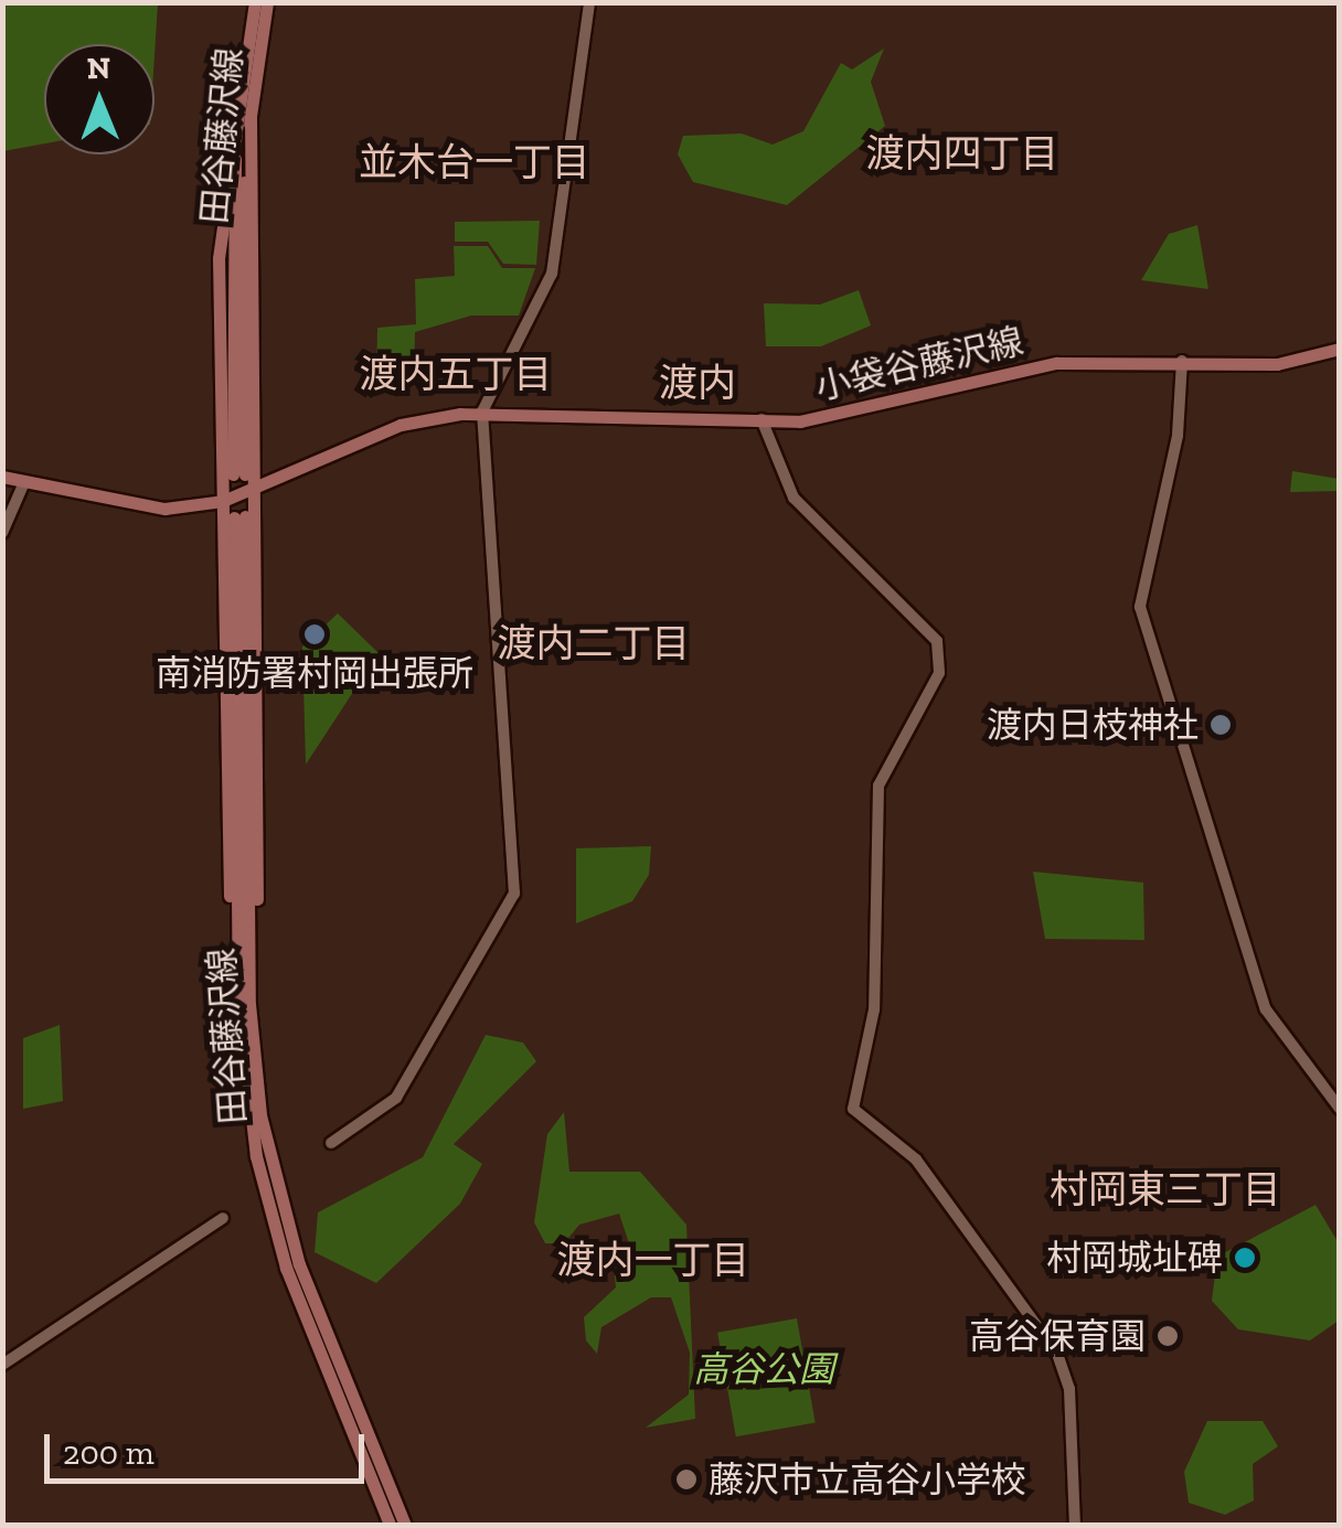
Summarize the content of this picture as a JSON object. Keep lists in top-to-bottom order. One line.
{"streets":{"main road":["田谷藤沢線","小袋谷藤沢線"]},"districts":["渡内四丁目","並木台一丁目","渡内五丁目","渡内","渡内二丁目","村岡東三丁目","渡内一丁目"],"parks":["高谷公園"],"places":["南消防署村岡出張所","渡内日枝神社","村岡城址碑","高谷保育園","藤沢市立高谷小学校"],"scale_bar":"200 m","north":"top"}
